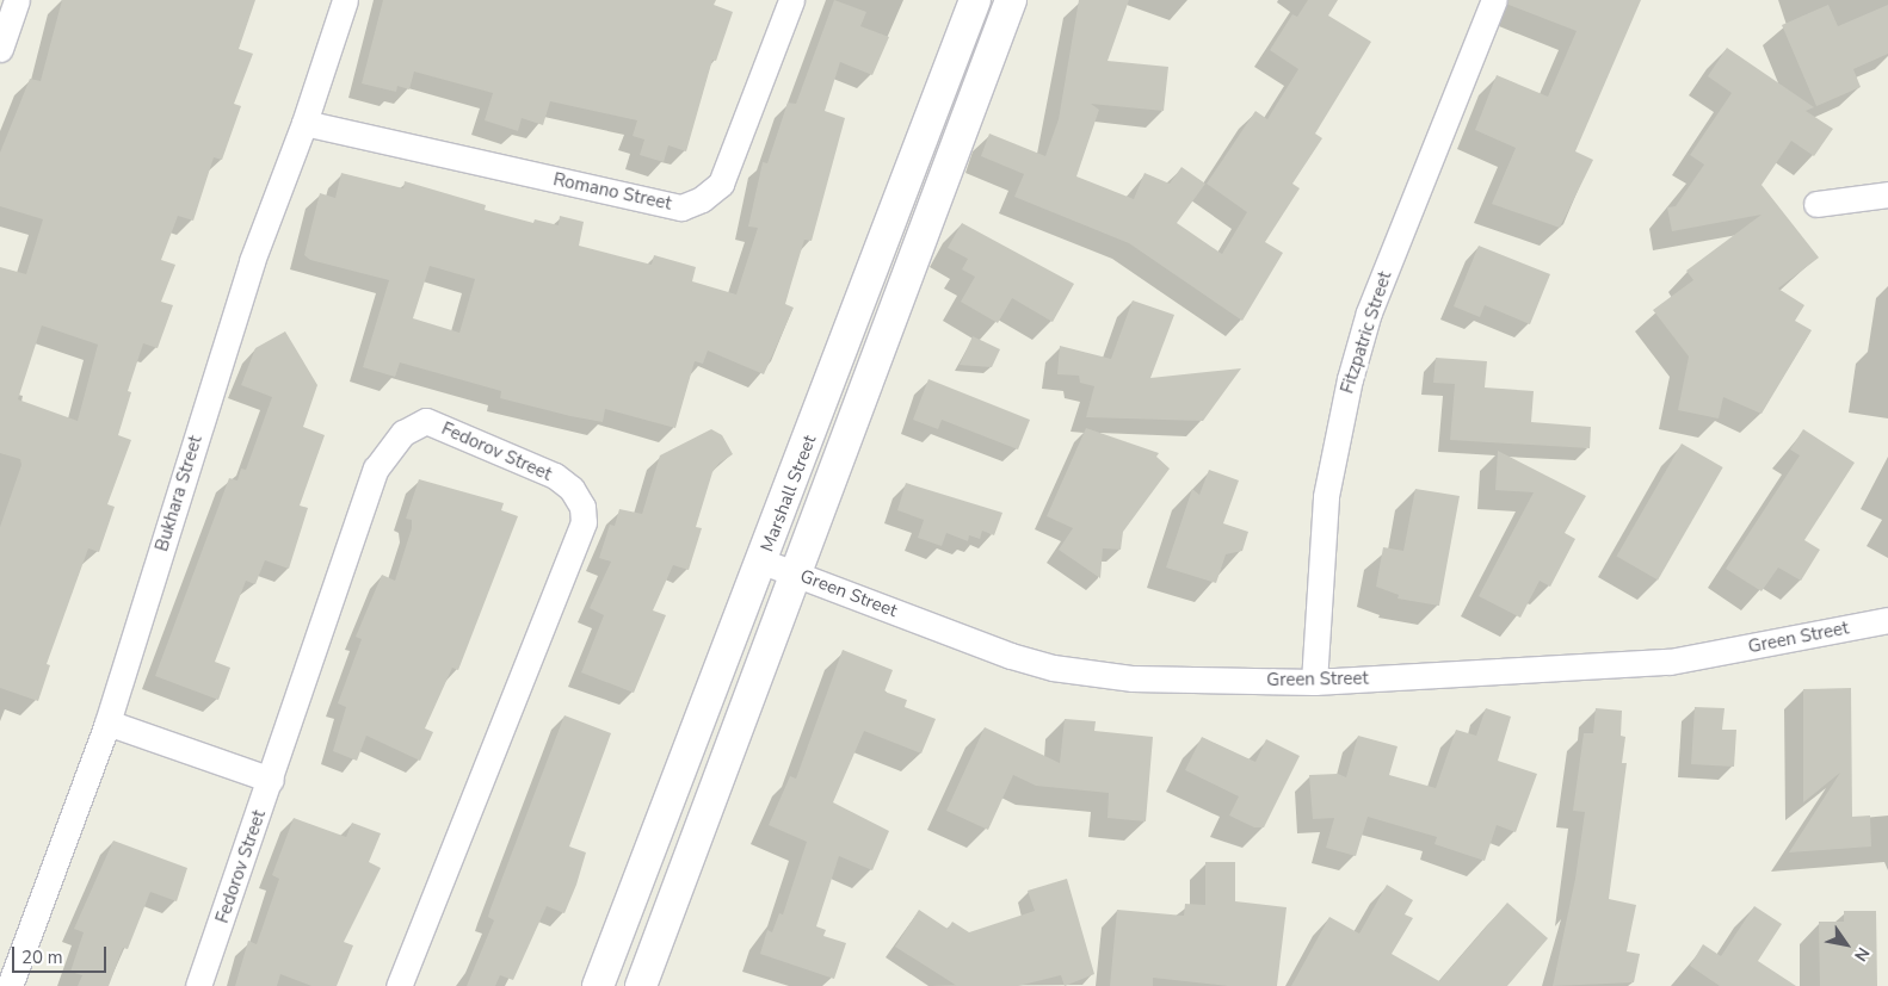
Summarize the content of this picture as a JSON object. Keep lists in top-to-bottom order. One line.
{"streets":{"street":["Romano Street","Fitzpatric Street","Fedorov Street","Bukhara Street","Marshall Street","Green Street"]},"crossings":[["Romano Street","Bukhara Street"],["Fitzpatric Street","Green Street"],["Marshall Street","Green Street"]],"scale_bar":"20 m","north":"bottom right"}
